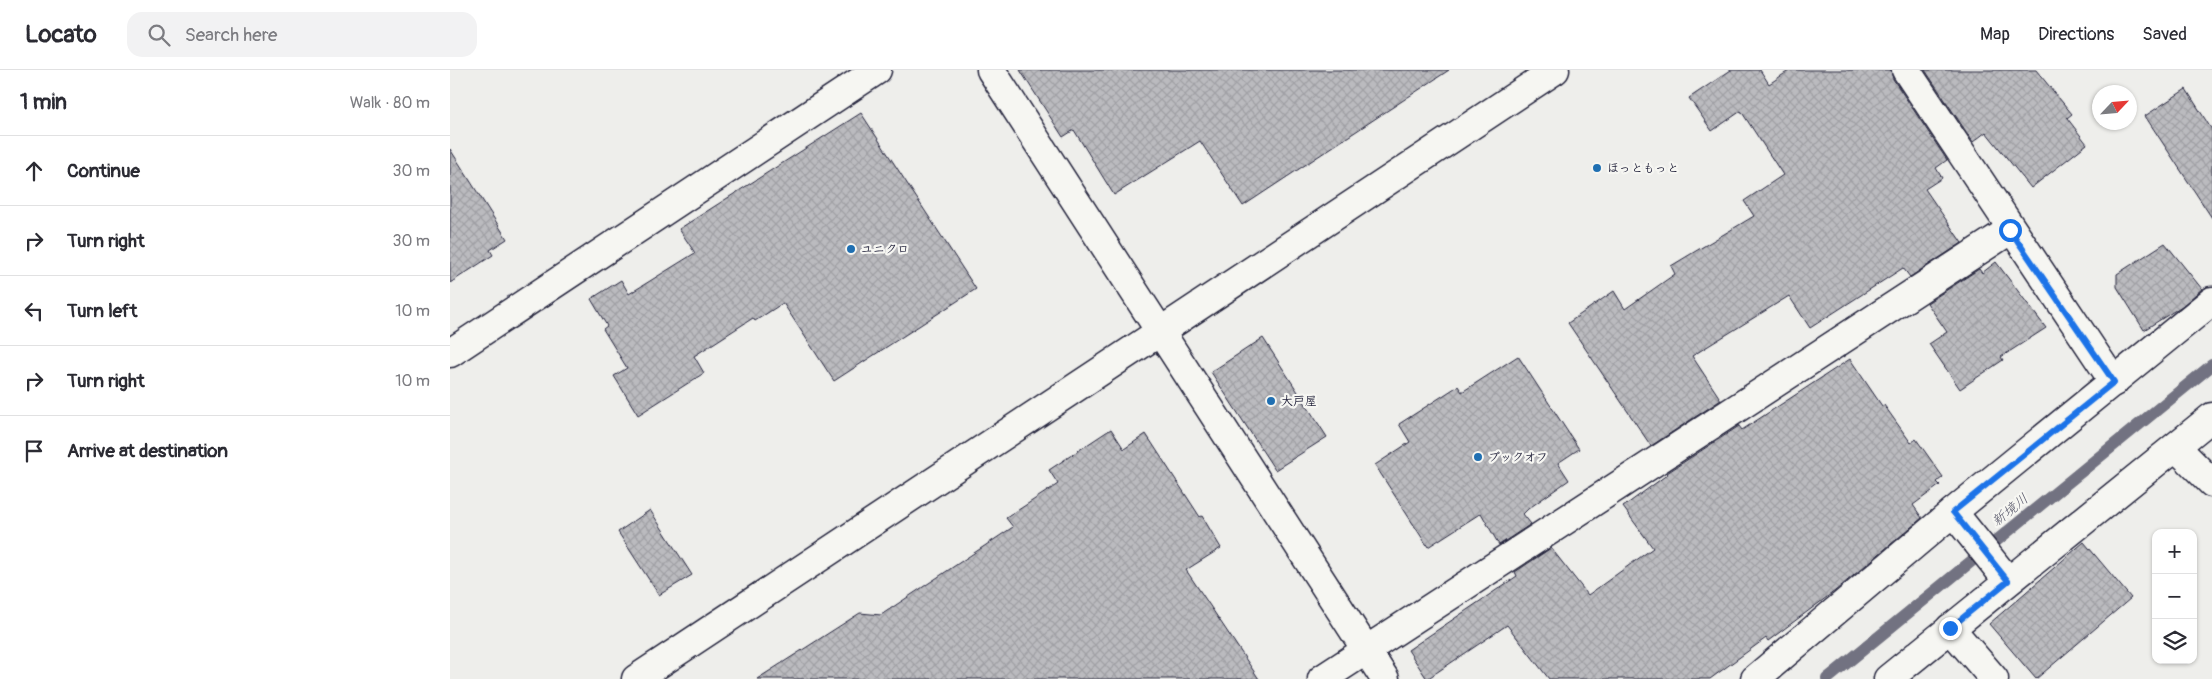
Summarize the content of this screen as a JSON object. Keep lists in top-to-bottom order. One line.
{"water":["新境川"],"places":["ほっともっと","ユニクロ","大戸屋","ブックオフ"],"north":"top right","page":{"header":"Locato","search":"Search here","nav":["Map","Directions","Saved"],"heading":["1 min","Walk · 80 m"],"list":[["Continue","30 m"],["Turn right","30 m"],["Turn left","10 m"],["Turn right","10 m"],"Arrive at destination"],"map_buttons":["+","−"]}}
